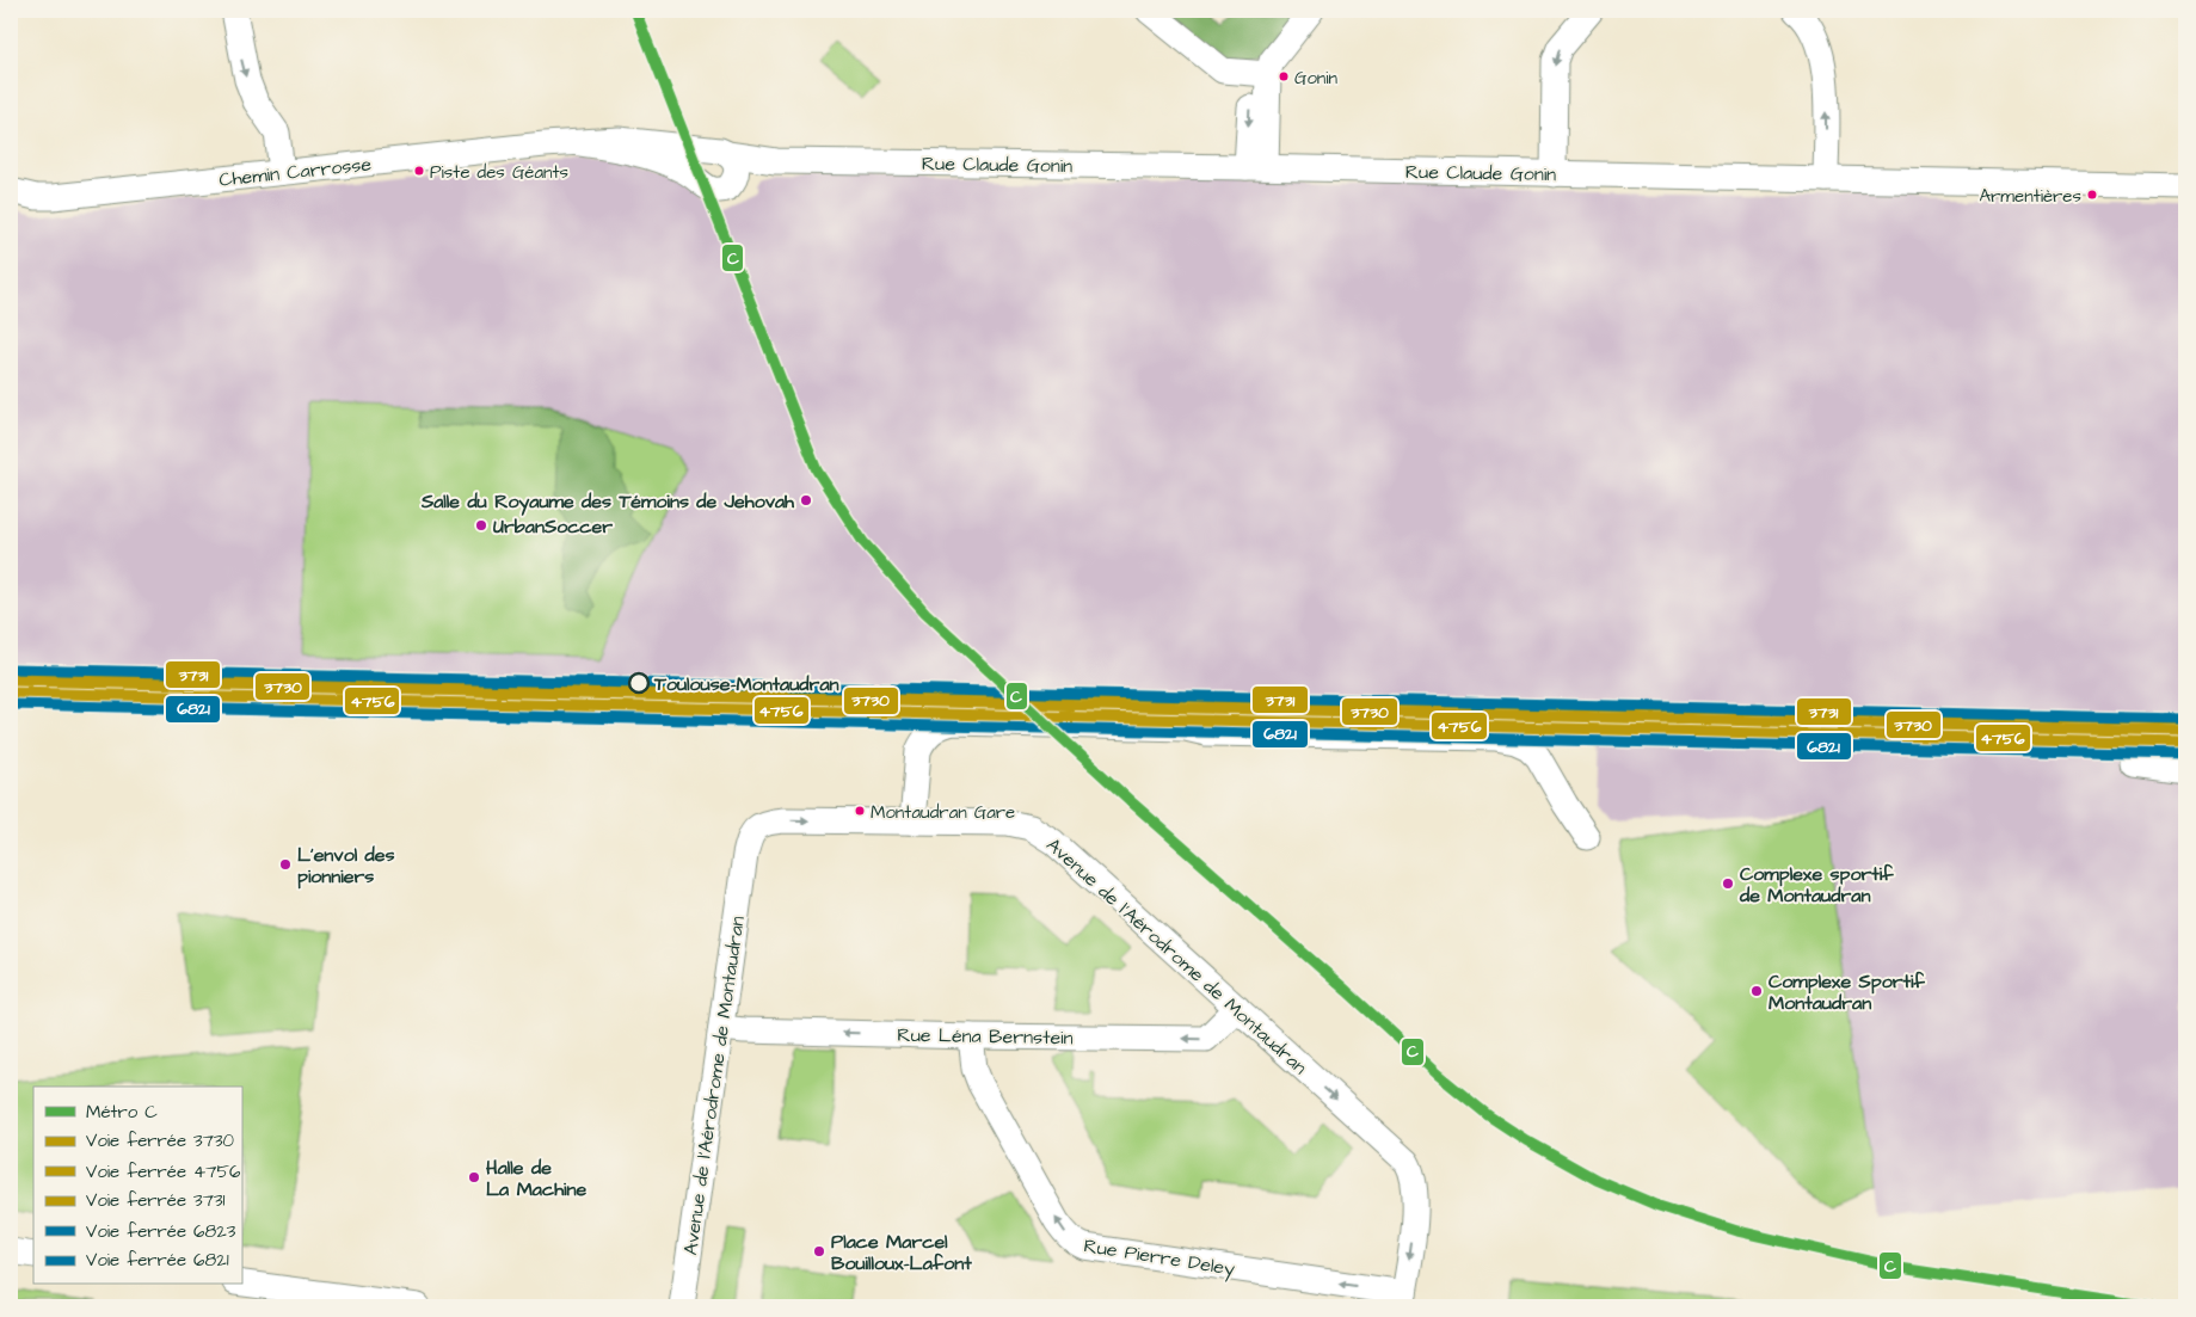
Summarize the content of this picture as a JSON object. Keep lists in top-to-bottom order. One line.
{"streets":{"street":["Rue Claude Gonin","Chemin Carrosse","Avenue de l'Aérodrome de Montaudran","Rue Léna Bernstein","Rue Pierre Deley"]},"crossings":[["Rue Claude Gonin","Chemin Carrosse"],["Avenue de l'Aérodrome de Montaudran","Rue Léna Bernstein"],["Avenue de l'Aérodrome de Montaudran","Rue Pierre Deley"],["Rue Léna Bernstein","Rue Pierre Deley"]],"one_way":["Rue Léna Bernstein","Rue Pierre Deley"],"places":["Gonin","Piste des Géants","Armentières","Salle du Royaume des Témoins de Jehovah","UrbanSoccer","Toulouse-Montaudran","Montaudran Gare","L'envol des pionniers","Complexe sportif de Montaudran","Complexe Sportif Montaudran","Halle de La Machine","Place Marcel Bouilloux-Lafont"],"lines":["metro line C","rail line 6823","rail line 3731","rail line 3730","rail line 4756","rail line 6821"],"legend":["Métro C","Voie ferrée 3730","Voie ferrée 4756","Voie ferrée 3731","Voie ferrée 6823","Voie ferrée 6821"]}
